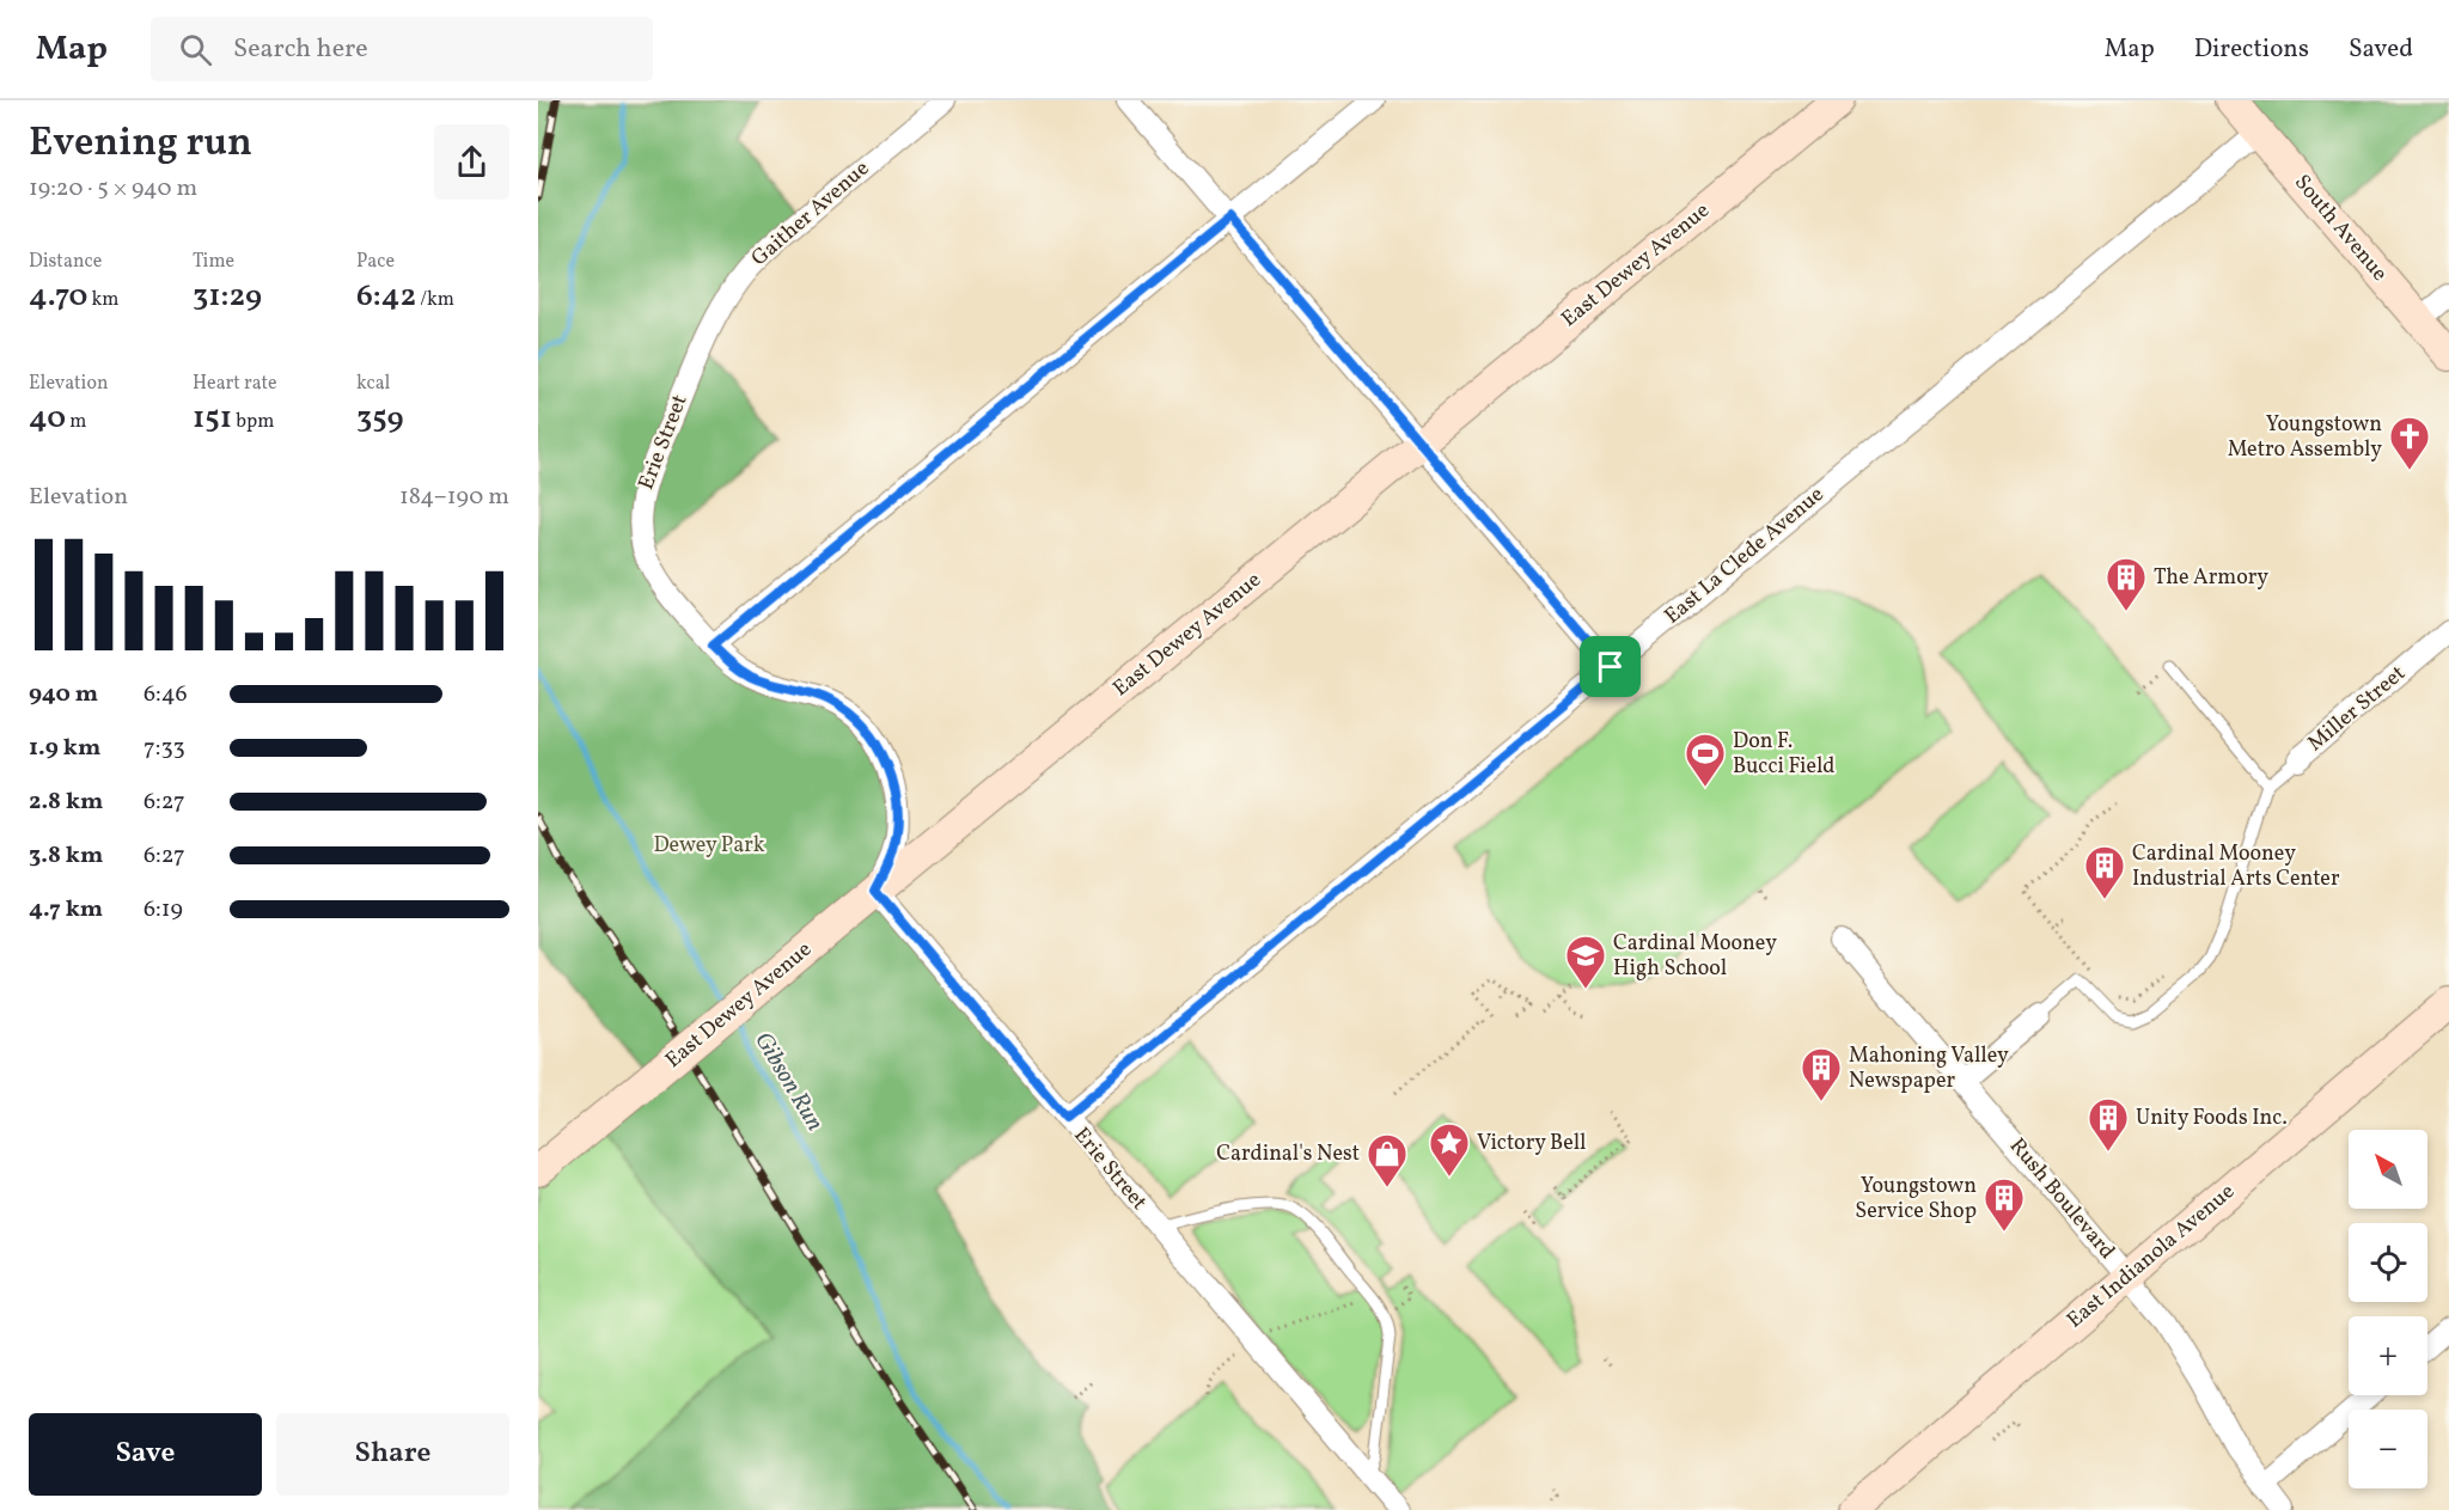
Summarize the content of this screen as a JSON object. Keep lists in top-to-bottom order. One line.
{"streets":{"street":["Gaither Avenue","South Avenue","East Dewey Avenue","Erie Street","East La Clede Avenue","Miller Street","Rush Boulevard","East Indianola Avenue"]},"crossings":[["Gaither Avenue","Erie Street"],["South Avenue","East La Clede Avenue"],["East Dewey Avenue","Erie Street"],["Erie Street","East La Clede Avenue"],["Rush Boulevard","East Indianola Avenue"]],"water":["Gibson Run"],"parks":["Dewey Park"],"places":{"church":["Youngstown Metro Assembly"],"building":["The Armory","Cardinal Mooney Industrial Arts Center","Mahoning Valley Newspaper","Unity Foods Inc.","Youngstown Service Shop"],"sports":["Don F. Bucci Field"],"school or university":["Cardinal Mooney High School"],"place":["Victory Bell"],"shop":["Cardinal's Nest"]},"north":"top left","page":{"header":"Map","search":"Search here","nav":["Map","Directions","Saved"],"heading":["Evening run","19:20 · 5 × 940 m"],"stats":[["Distance","4.70 km"],["Time","31:29"],["Pace","6:42 /km"],["Elevation","40 m"],["Heart rate","151 bpm"],["kcal","359"]],"chart":["Elevation","184–190 m"],"list":[{"name":"940 m","note":"6:46"},{"name":"1.9 km","note":"7:33"},{"name":"2.8 km","note":"6:27"},{"name":"3.8 km","note":"6:27"},{"name":"4.7 km","note":"6:19"}],"map_buttons":["+","−"],"buttons":["Save","Share"]}}
